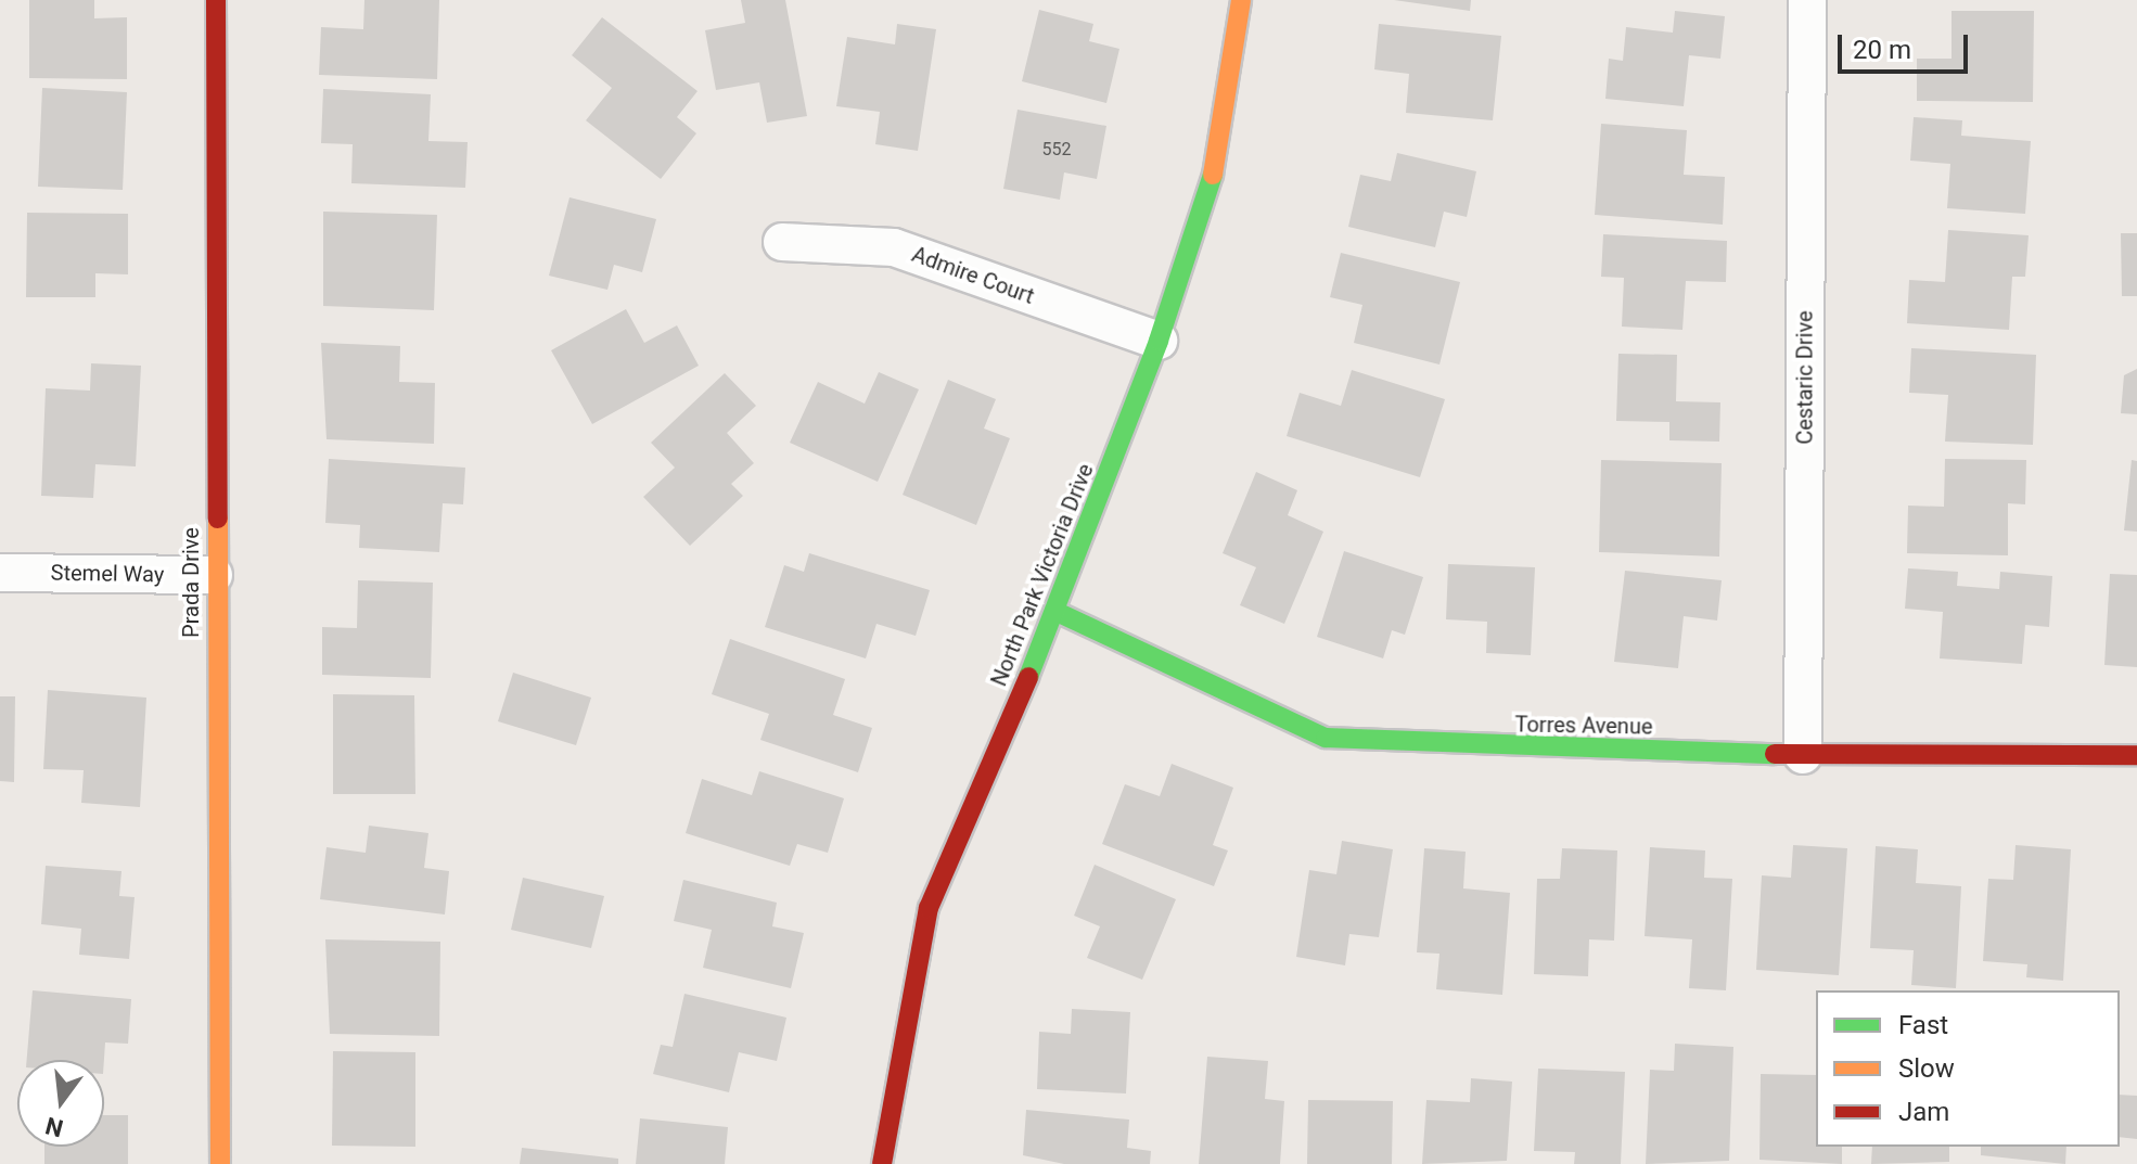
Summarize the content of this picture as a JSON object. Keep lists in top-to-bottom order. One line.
{"streets":{"street":["Admire Court","Cestaric Drive","Stemel Way","North Park Victoria Drive","Prada Drive","Torres Avenue"]},"crossings":[["Admire Court","North Park Victoria Drive"],["Cestaric Drive","Torres Avenue"],["Stemel Way","Prada Drive"],["North Park Victoria Drive","Torres Avenue"]],"house_numbers":["552"],"legend":["Fast","Slow","Jam"],"scale_bar":"20 m","north":"bottom"}
